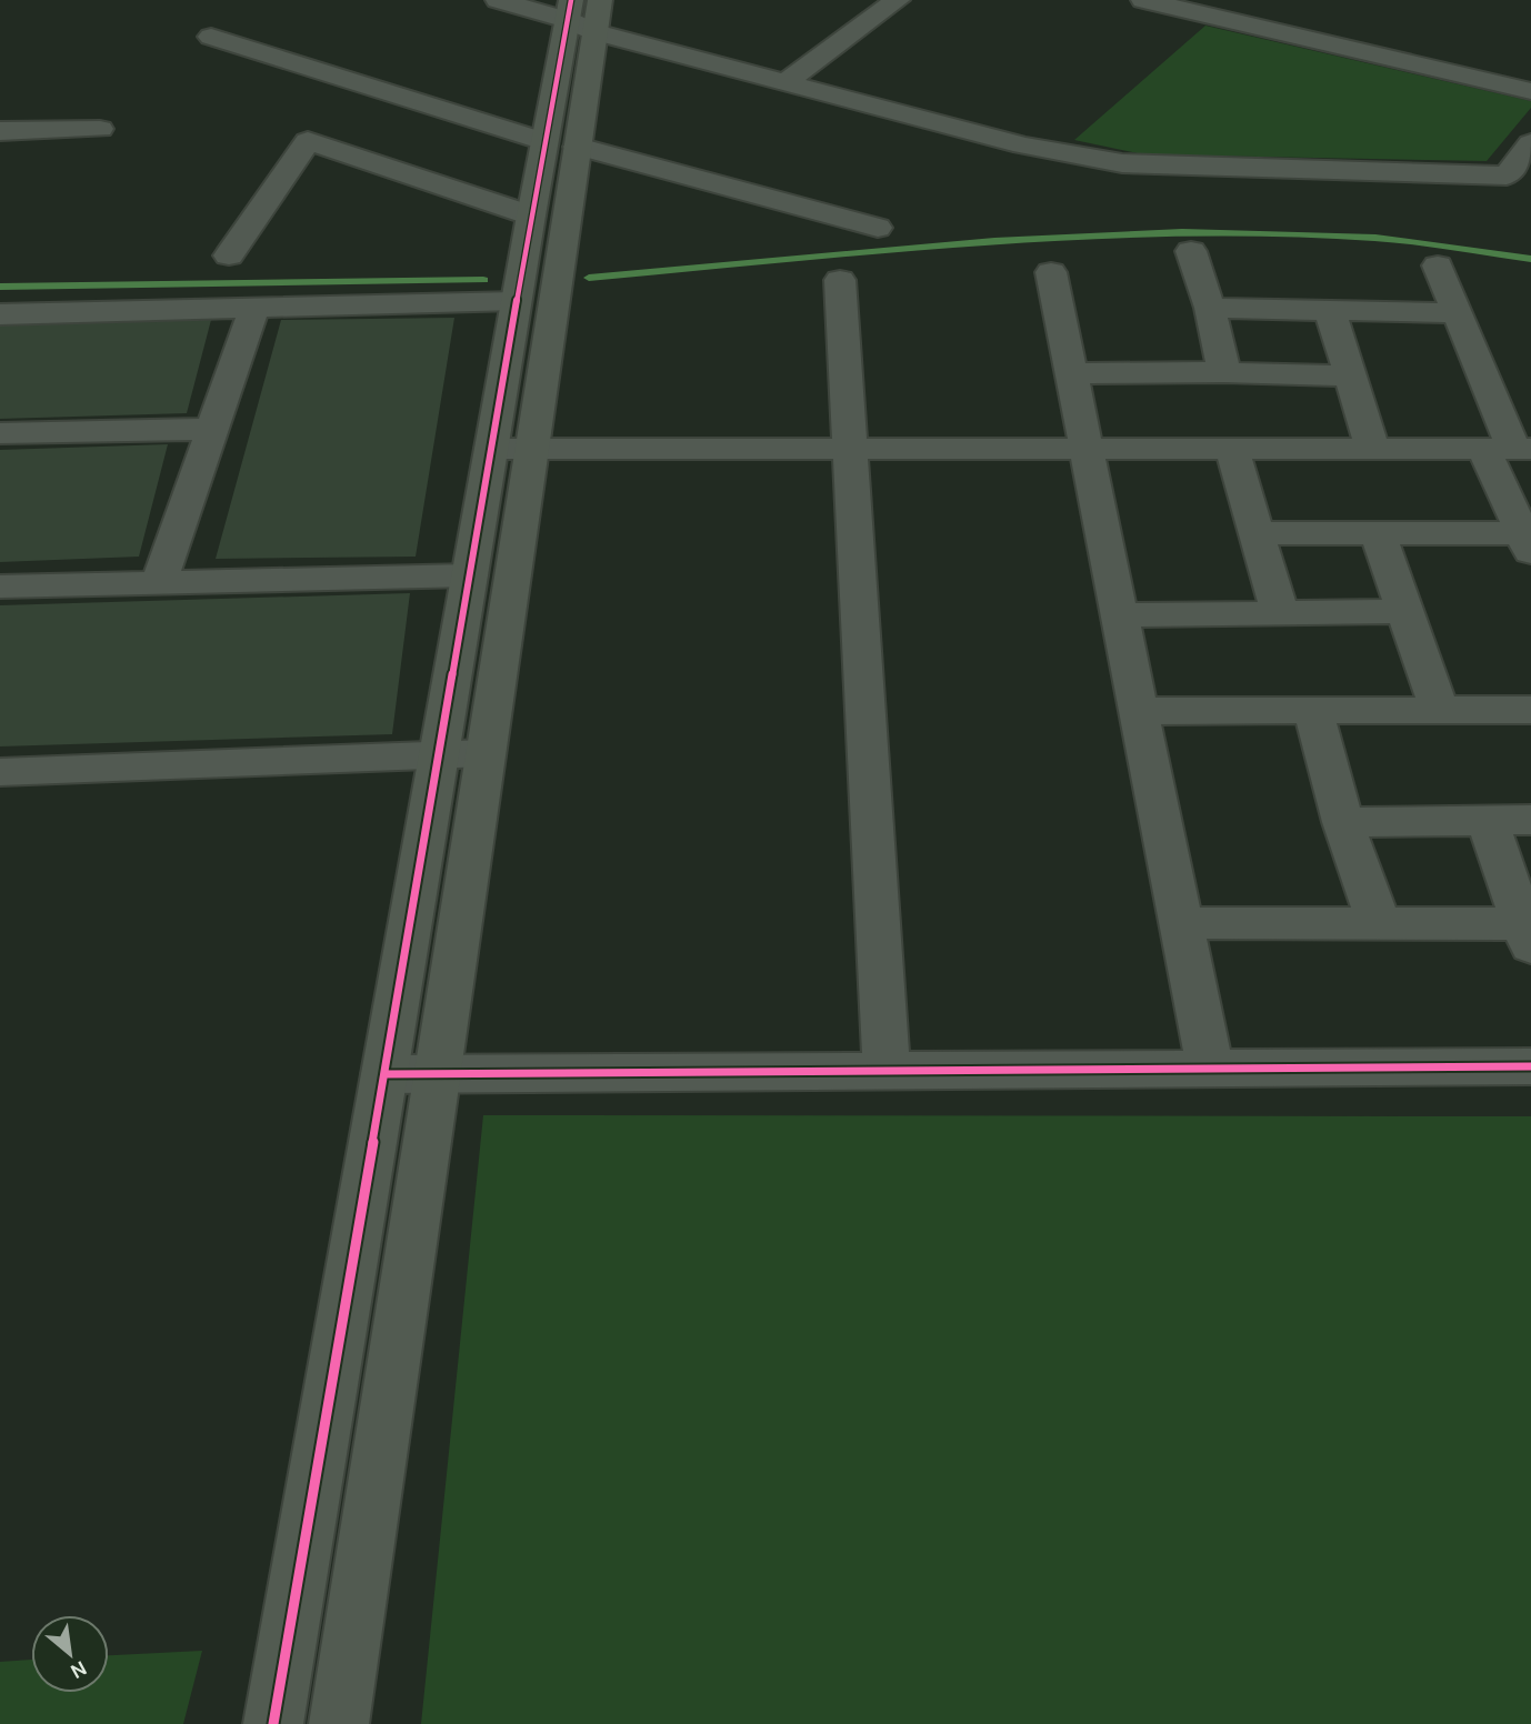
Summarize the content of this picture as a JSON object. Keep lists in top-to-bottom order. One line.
{"north":"bottom right"}
